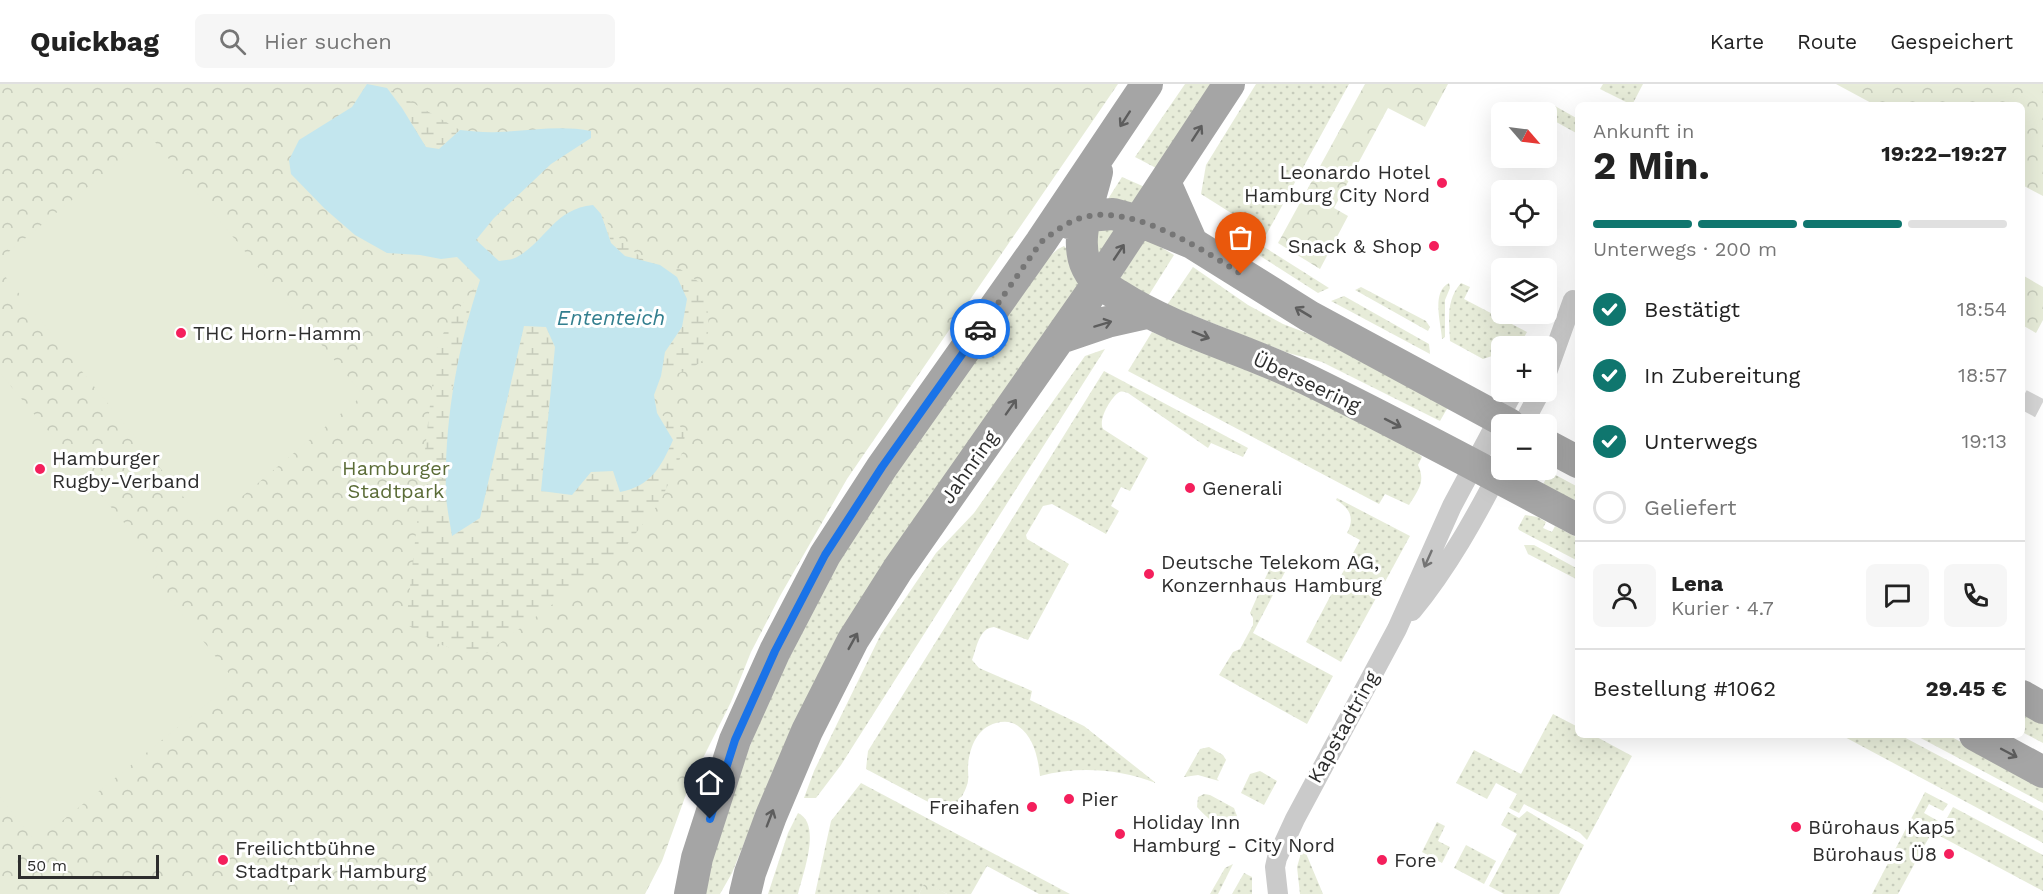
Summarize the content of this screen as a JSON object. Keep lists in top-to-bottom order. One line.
{"streets":{"main road":["Überseering","Jahnring"],"street":["Kapstadtring"]},"crossings":[["Überseering","Jahnring"],["Überseering","Kapstadtring"]],"water":["Ententeich"],"parks":["Hamburger Stadtpark"],"places":["Leonardo Hotel Hamburg City Nord","Snack & Shop","THC Horn-Hamm","Hamburger Rugby-Verband","Generali","Deutsche Telekom AG, Konzernhaus Hamburg","Pier","Freihafen","Bürohaus Kap5","Holiday Inn Hamburg - City Nord","Bürohaus Ü8","Freilichtbühne Stadtpark Hamburg","Fore"],"scale_bar":"50 m","north":"bottom right","page":{"header":"Quickbag","search":"Hier suchen","nav":["Karte","Route","Gespeichert"],"map_buttons":["+","−"],"heading":["2 Min.","Ankunft in","19:22–19:27"],"panel":["Lena","Kurier · 4.7","Bestellung #1062","29.45 €"],"bar":"Unterwegs · 200 m","list":[["Bestätigt","18:54"],["In Zubereitung","18:57"],["Unterwegs","19:13"],"Geliefert"],"scale":"50 m"}}
